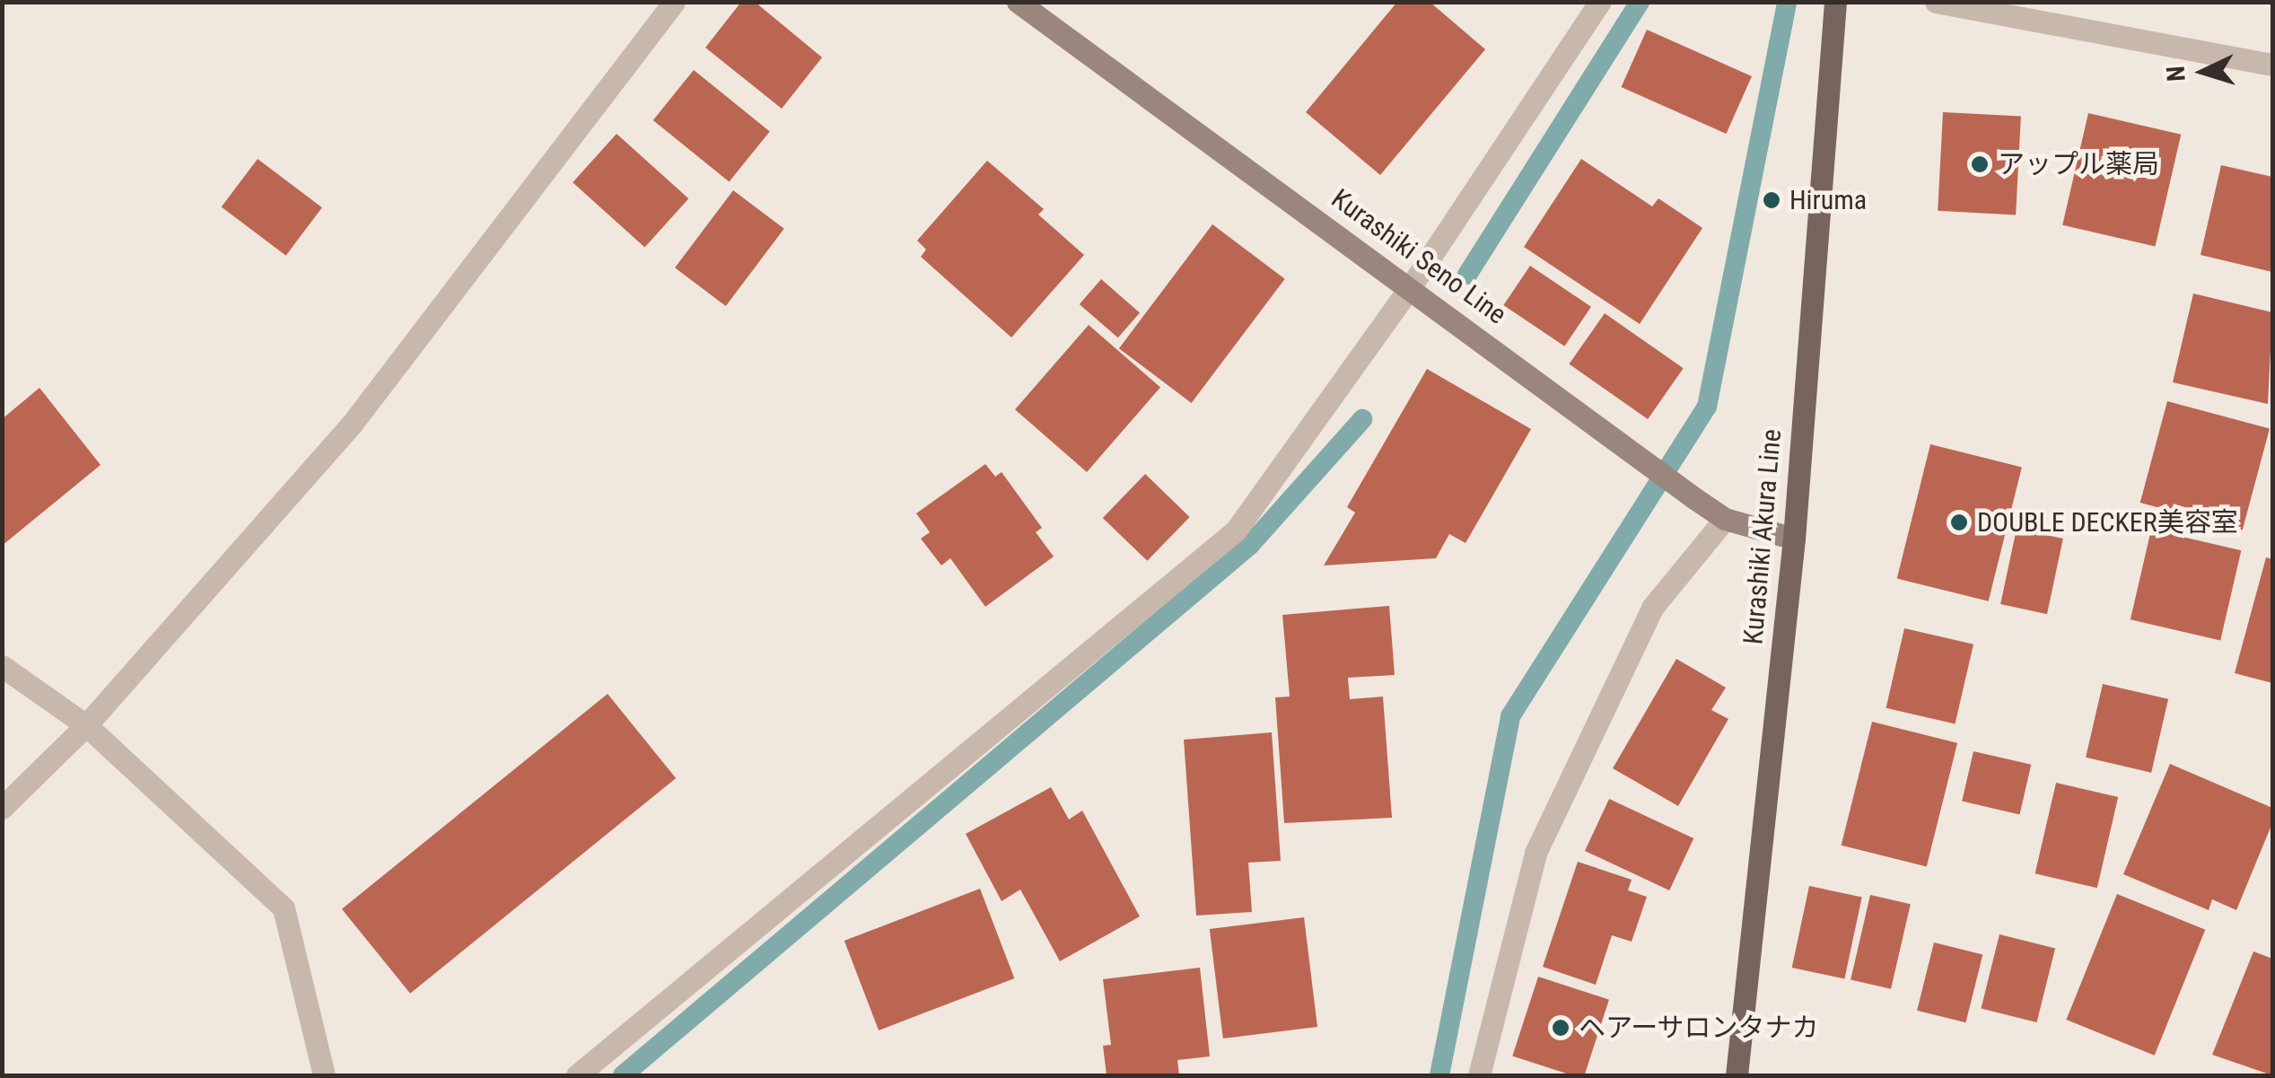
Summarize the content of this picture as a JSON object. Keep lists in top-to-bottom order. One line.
{"streets":{"main road":["Kurashiki Seno Line","Kurashiki Akura Line"]},"crossings":[["Kurashiki Seno Line","Kurashiki Akura Line"]],"places":["アップル薬局","Hiruma","DOUBLE DECKER美容室","ヘアーサロンタナカ"],"north":"left"}
